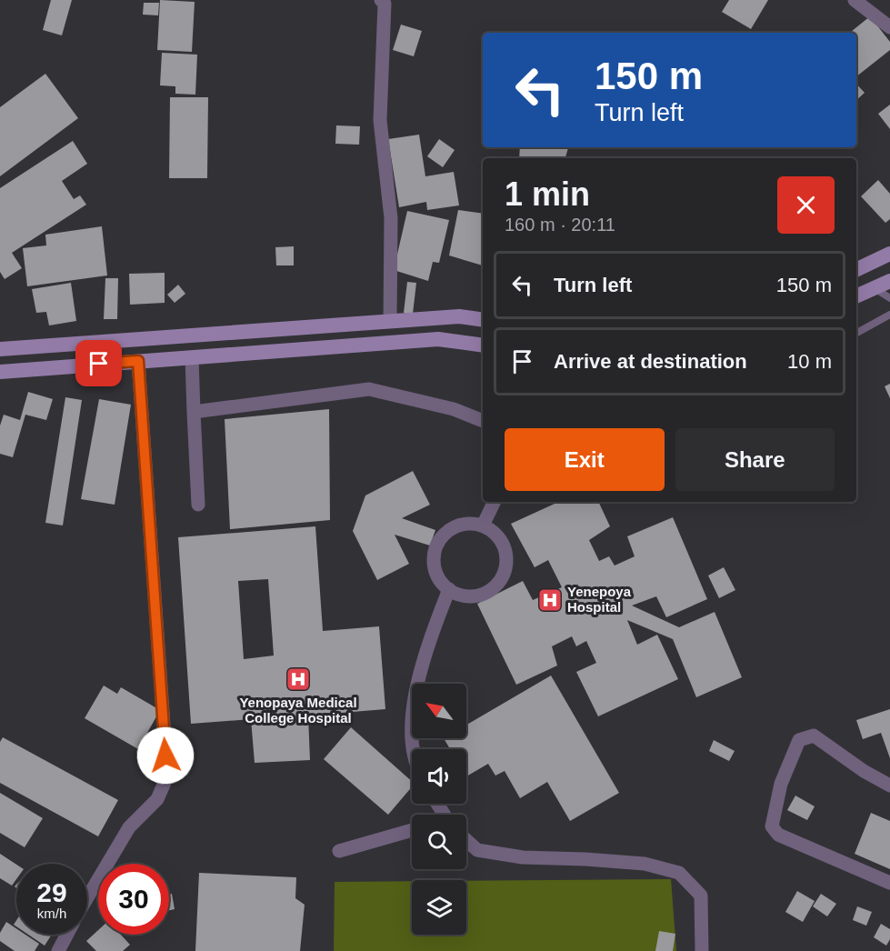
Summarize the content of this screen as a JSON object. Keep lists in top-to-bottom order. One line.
{"places":{"hospital":["Yenepoya Hospital","Yenopaya Medical College Hospital"]},"north":"top left","page":{"turn":["150 m","Turn left"],"heading":["1 min","160 m · 20:11"],"list":[{"name":"Turn left","value":"150 m"},{"name":"Arrive at destination","value":"10 m"}],"buttons":["Exit","Share"],"speed":"29 km/h","limit":"30"}}
